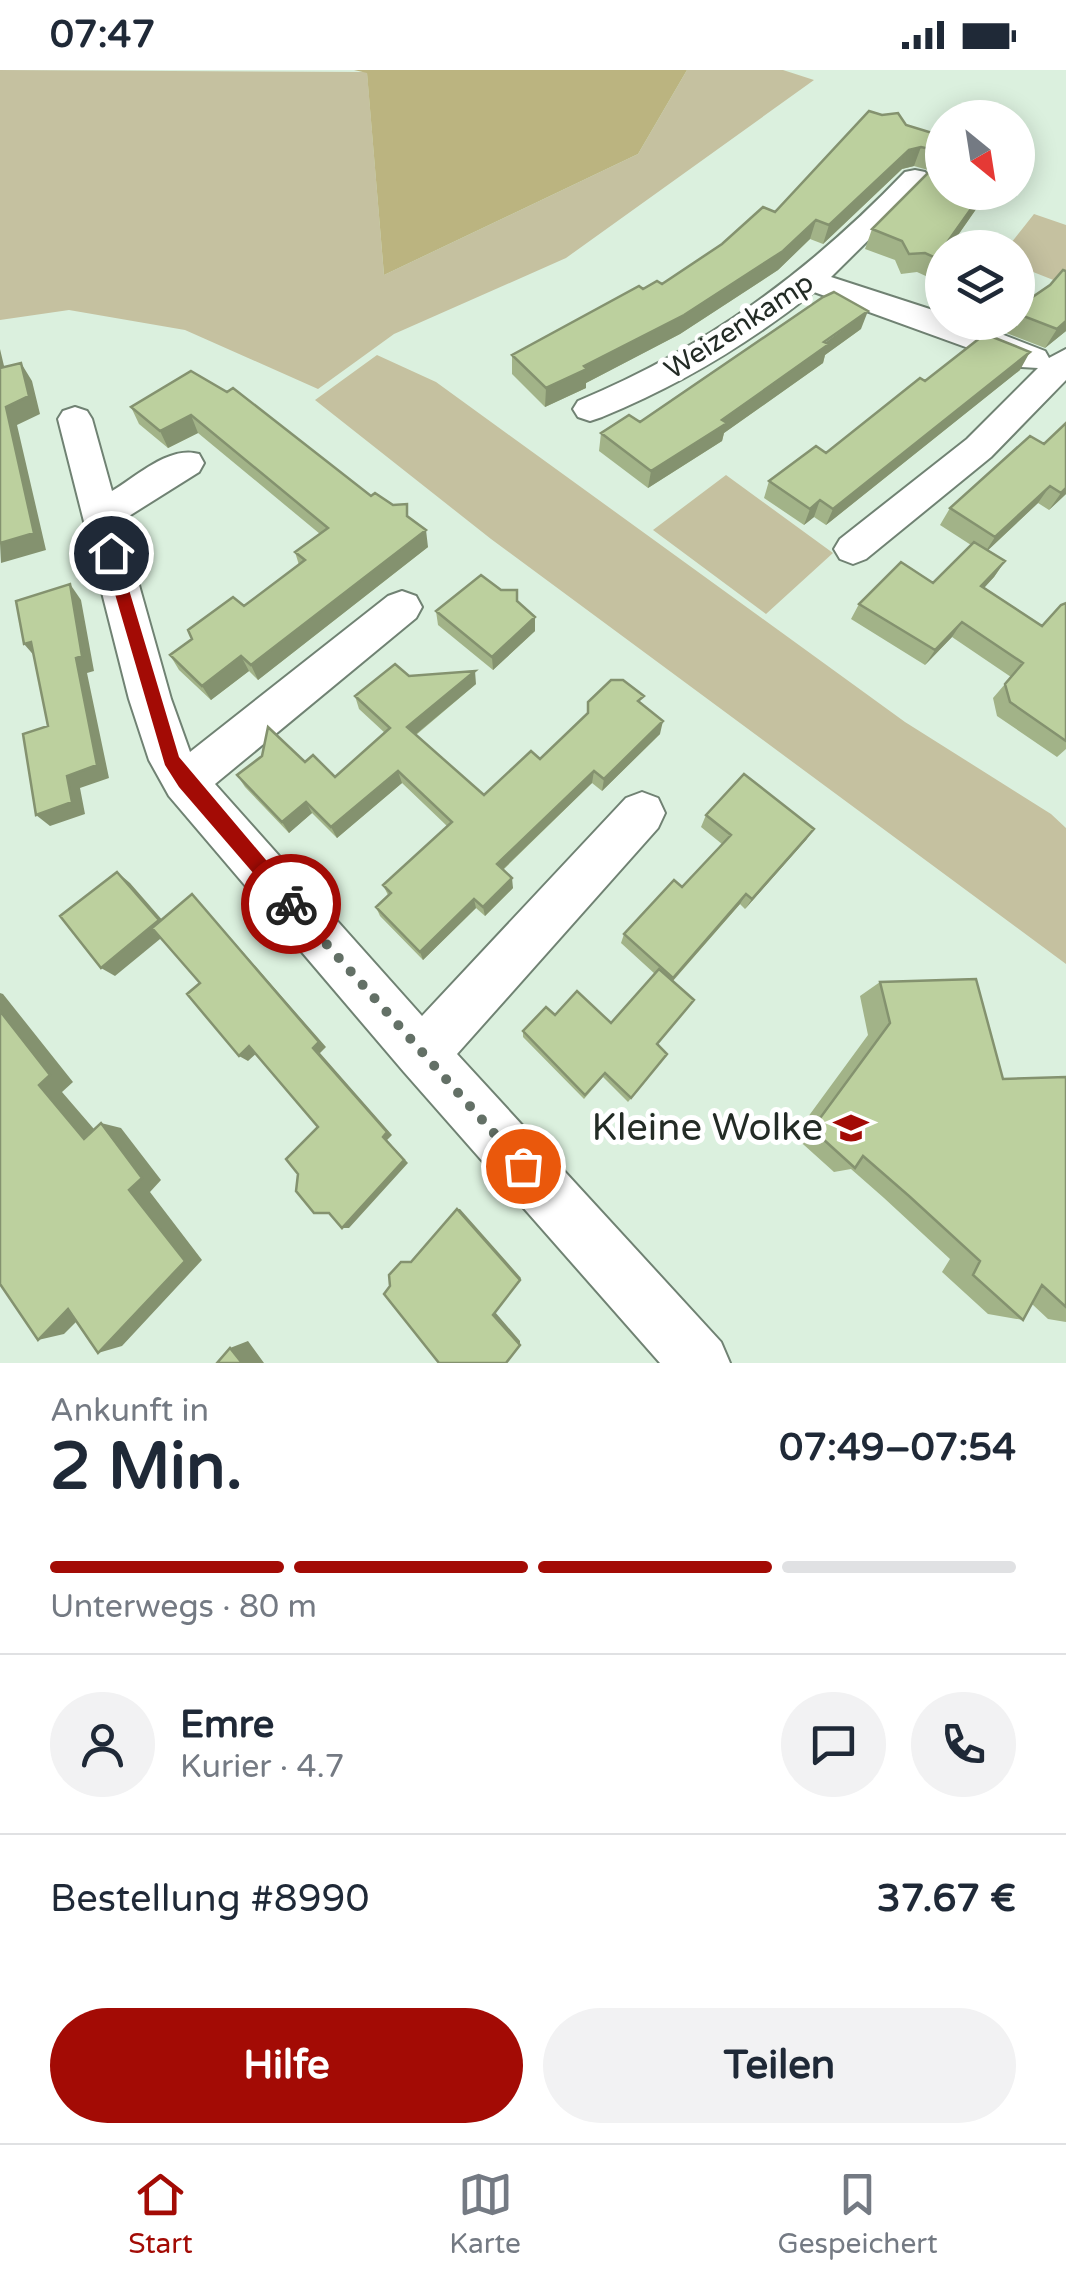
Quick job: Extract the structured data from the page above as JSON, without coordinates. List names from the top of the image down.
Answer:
{
  "streets": {
    "street": ["Weizenkamp"]
  },
  "places": {
    "school or university": ["Kleine Wolke"]
  },
  "north": "bottom right",
  "page": {
    "status": "07:47",
    "heading": ["2 Min.", "Ankunft in", "07:49–07:54"],
    "panel": [
      "Emre",
      "Kurier · 4.7",
      "Bestellung #8990",
      "37.67 €"
    ],
    "bar": "Unterwegs · 80 m",
    "buttons": ["Hilfe", "Teilen"],
    "tabs": ["Start", "Karte", "Gespeichert"]
  }
}
